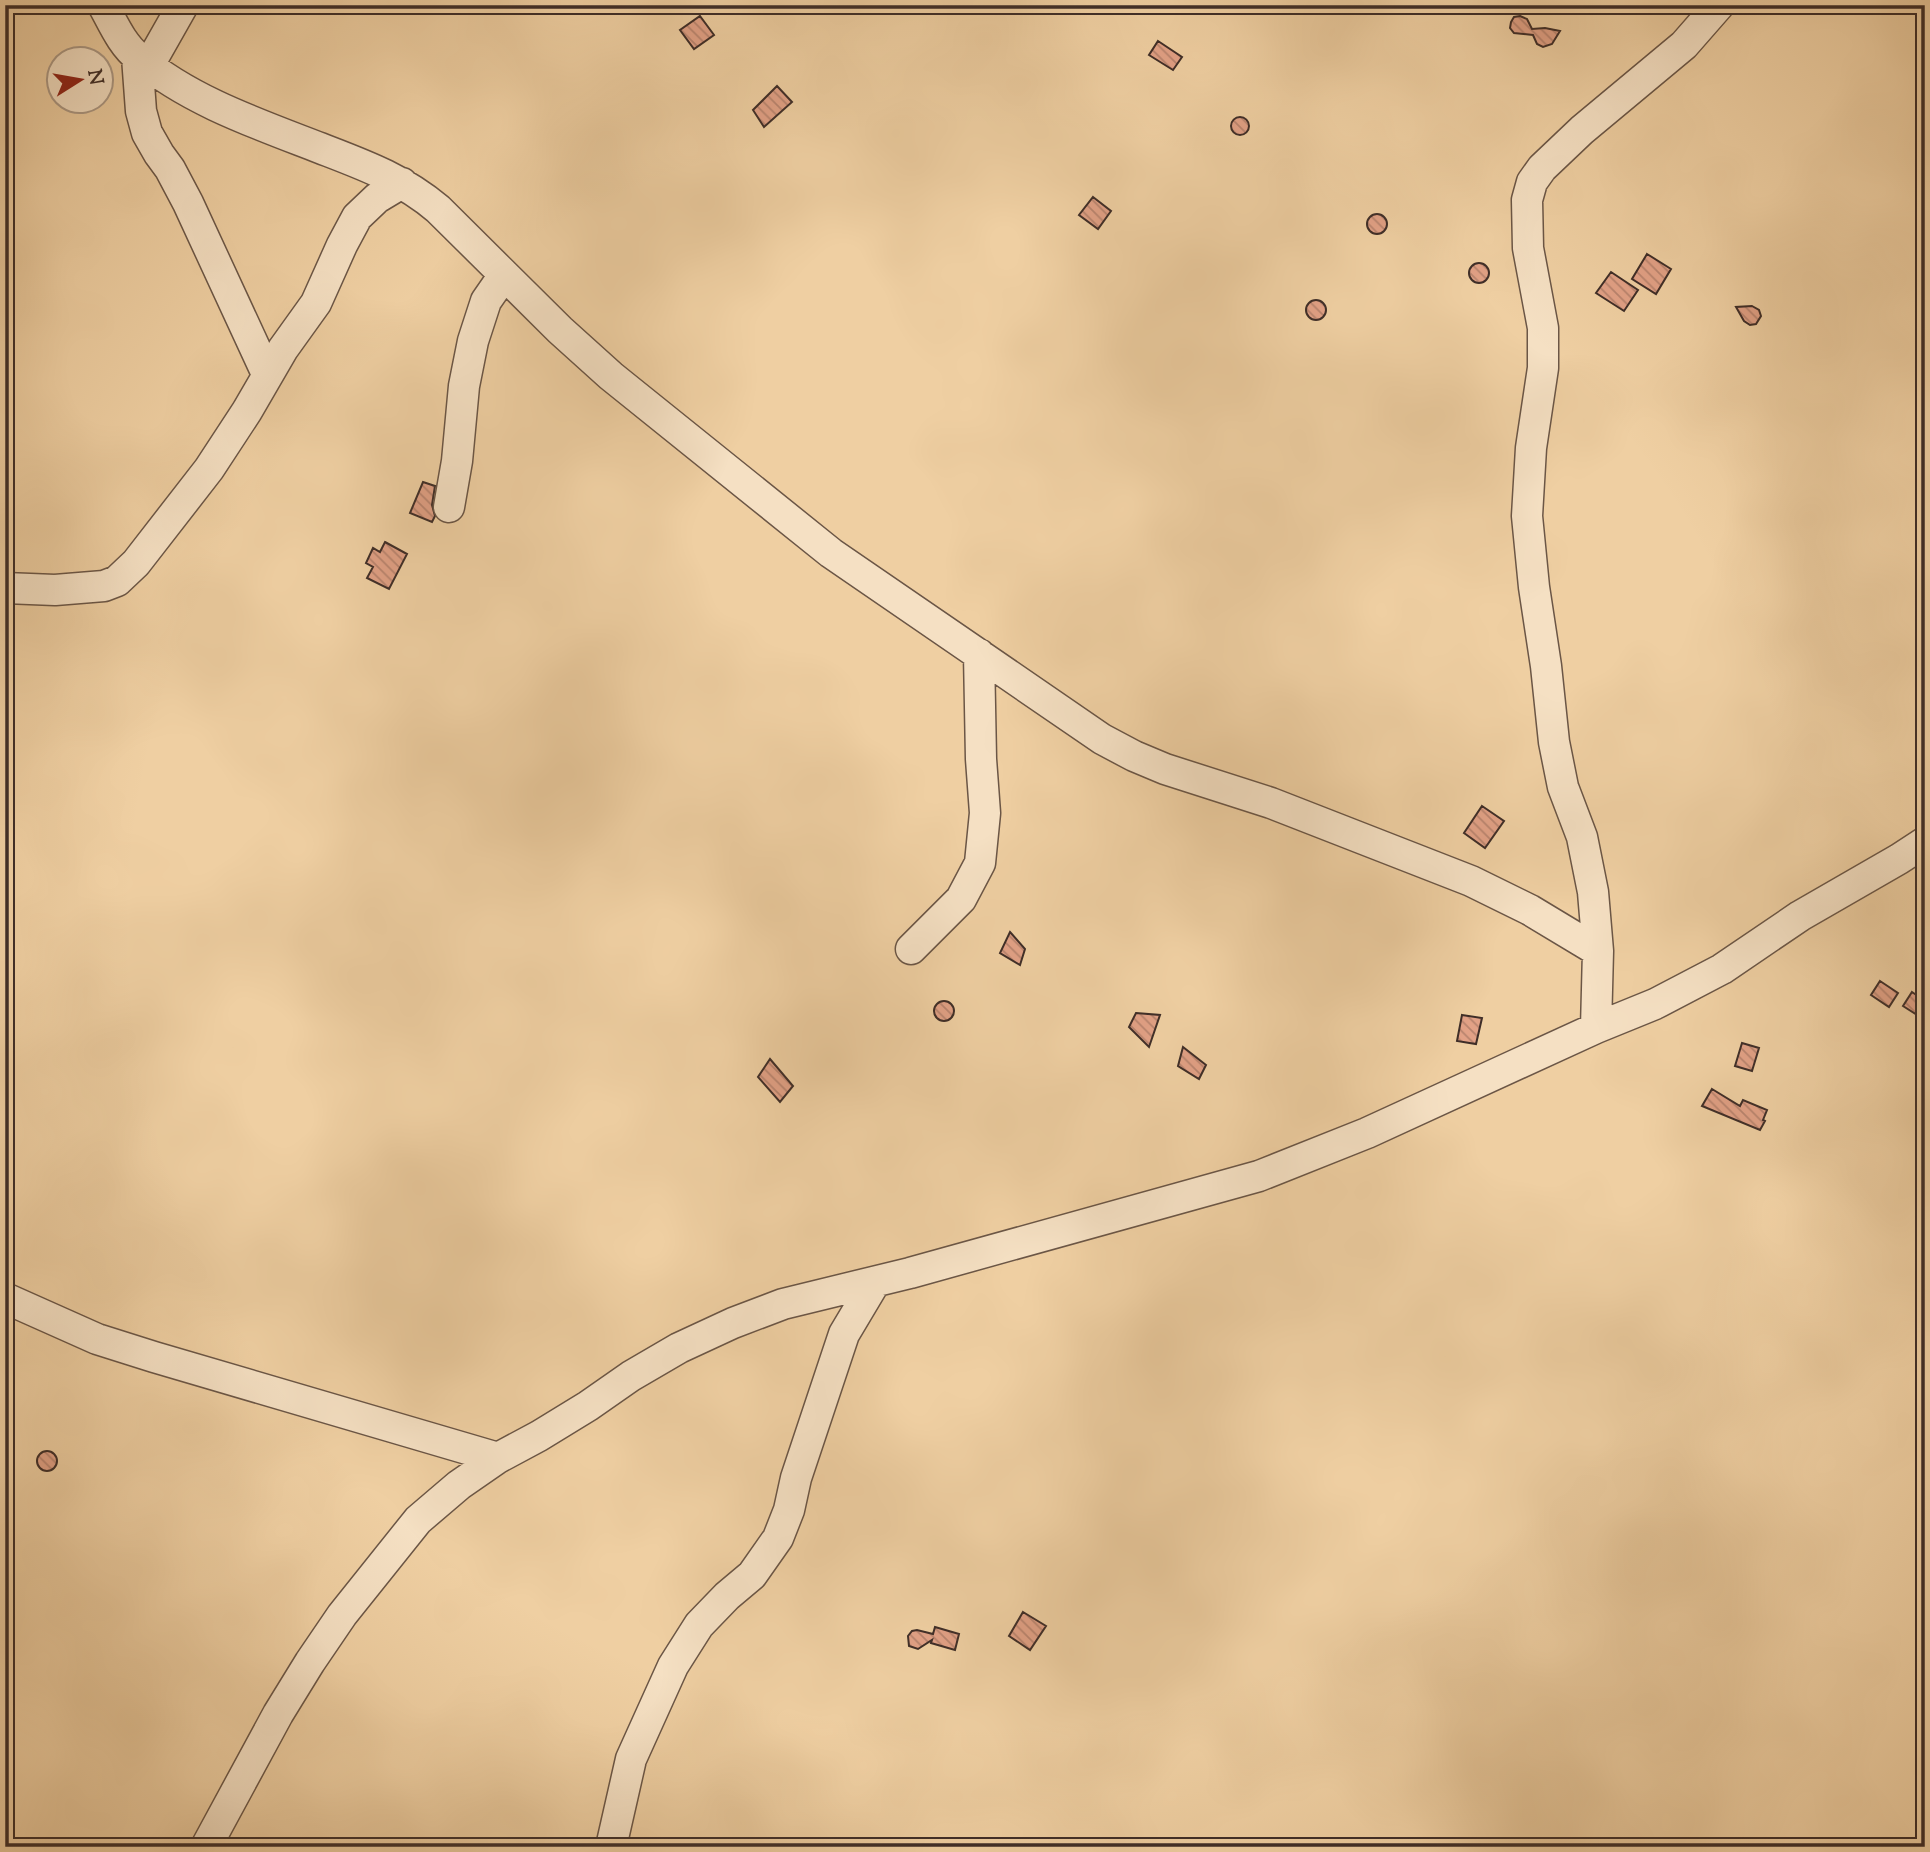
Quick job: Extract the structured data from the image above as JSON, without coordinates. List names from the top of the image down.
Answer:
{
  "north": "right"
}
